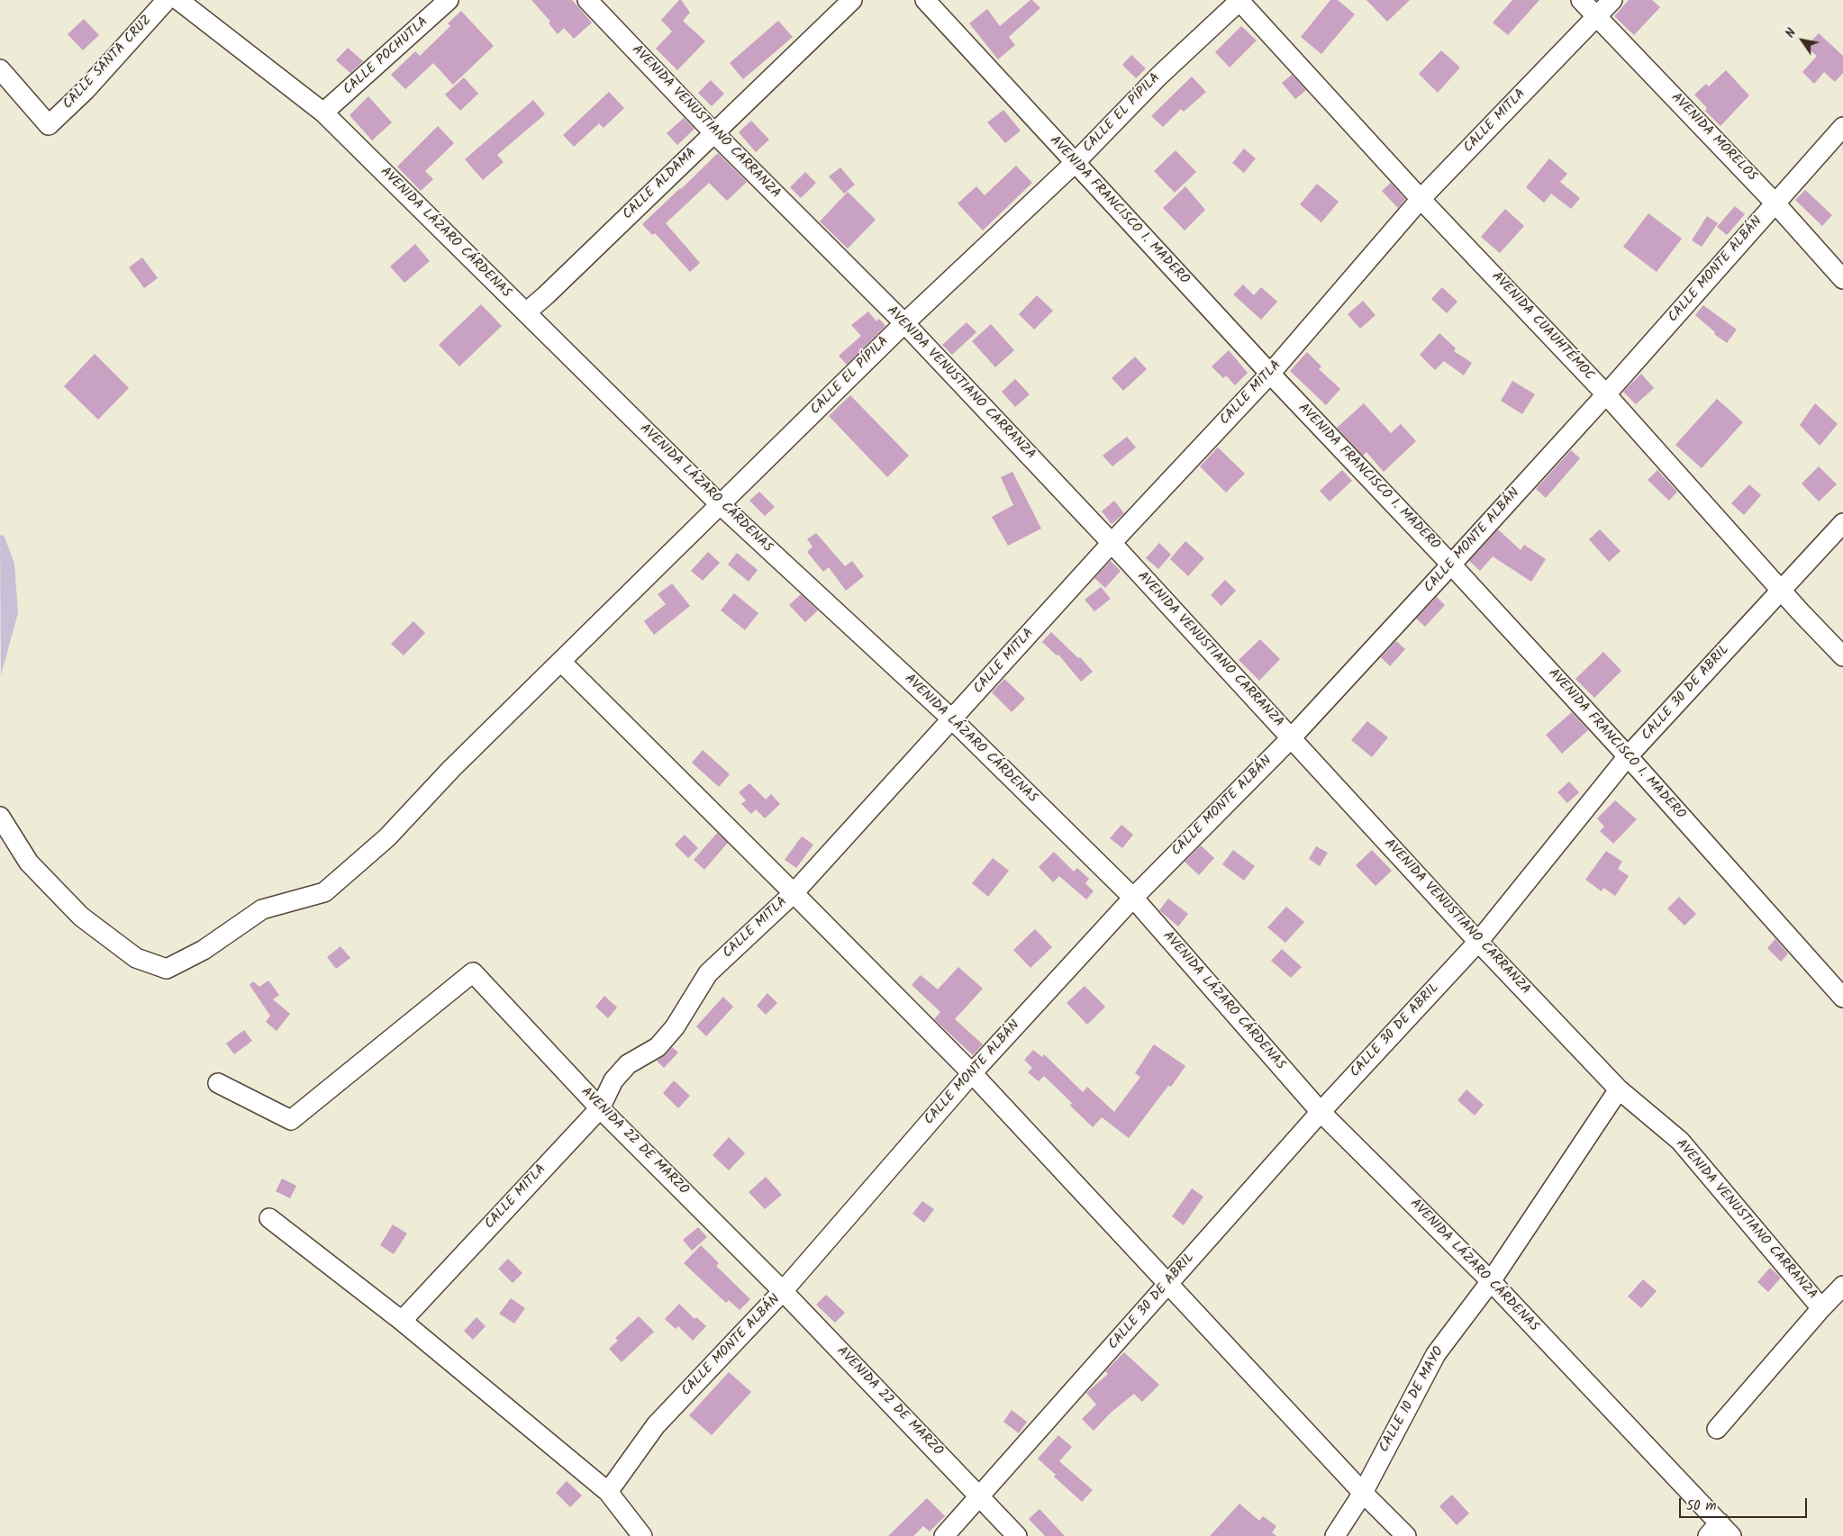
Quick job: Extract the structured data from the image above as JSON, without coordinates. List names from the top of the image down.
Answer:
{
  "streets": {
    "street": [
      "CALLE POCHUTLA",
      "CALLE SANTA CRUZ",
      "CALLE EL PÍPILA",
      "CALLE MITLA",
      "AVENIDA VENUSTIANO CARRANZA",
      "AVENIDA MORELOS",
      "CALLE ALDAMA",
      "AVENIDA FRANCISCO I. MADERO",
      "AVENIDA LÁZARO CÁRDENAS",
      "CALLE MONTE ALBÁN",
      "AVENIDA CUAUHTÉMOC",
      "CALLE 30 DE ABRIL",
      "AVENIDA 22 DE MARZO",
      "CALLE 10 DE MAYO"
    ]
  },
  "crossings": [
    ["CALLE POCHUTLA", "AVENIDA LÁZARO CÁRDENAS"],
    ["CALLE EL PÍPILA", "AVENIDA VENUSTIANO CARRANZA"],
    ["CALLE EL PÍPILA", "AVENIDA FRANCISCO I. MADERO"],
    ["CALLE EL PÍPILA", "AVENIDA LÁZARO CÁRDENAS"],
    ["CALLE EL PÍPILA", "AVENIDA CUAUHTÉMOC"],
    ["CALLE MITLA", "AVENIDA VENUSTIANO CARRANZA"],
    ["CALLE MITLA", "AVENIDA MORELOS"],
    ["CALLE MITLA", "AVENIDA FRANCISCO I. MADERO"],
    ["CALLE MITLA", "AVENIDA LÁZARO CÁRDENAS"],
    ["CALLE MITLA", "AVENIDA CUAUHTÉMOC"],
    ["CALLE MITLA", "AVENIDA 22 DE MARZO"],
    ["AVENIDA VENUSTIANO CARRANZA", "CALLE ALDAMA"],
    ["AVENIDA VENUSTIANO CARRANZA", "CALLE MONTE ALBÁN"],
    ["AVENIDA VENUSTIANO CARRANZA", "CALLE 30 DE ABRIL"],
    ["AVENIDA VENUSTIANO CARRANZA", "CALLE 10 DE MAYO"],
    ["AVENIDA MORELOS", "CALLE MONTE ALBÁN"],
    ["CALLE ALDAMA", "AVENIDA LÁZARO CÁRDENAS"],
    ["AVENIDA FRANCISCO I. MADERO", "CALLE MONTE ALBÁN"],
    ["AVENIDA FRANCISCO I. MADERO", "CALLE 30 DE ABRIL"],
    ["AVENIDA LÁZARO CÁRDENAS", "CALLE MONTE ALBÁN"],
    ["AVENIDA LÁZARO CÁRDENAS", "CALLE 30 DE ABRIL"],
    ["AVENIDA LÁZARO CÁRDENAS", "CALLE 10 DE MAYO"],
    ["CALLE MONTE ALBÁN", "AVENIDA CUAUHTÉMOC"],
    ["CALLE MONTE ALBÁN", "AVENIDA 22 DE MARZO"],
    ["AVENIDA CUAUHTÉMOC", "CALLE 30 DE ABRIL"],
    ["CALLE 30 DE ABRIL", "AVENIDA 22 DE MARZO"]
  ],
  "scale_bar": "50 m",
  "north": "top left"
}
